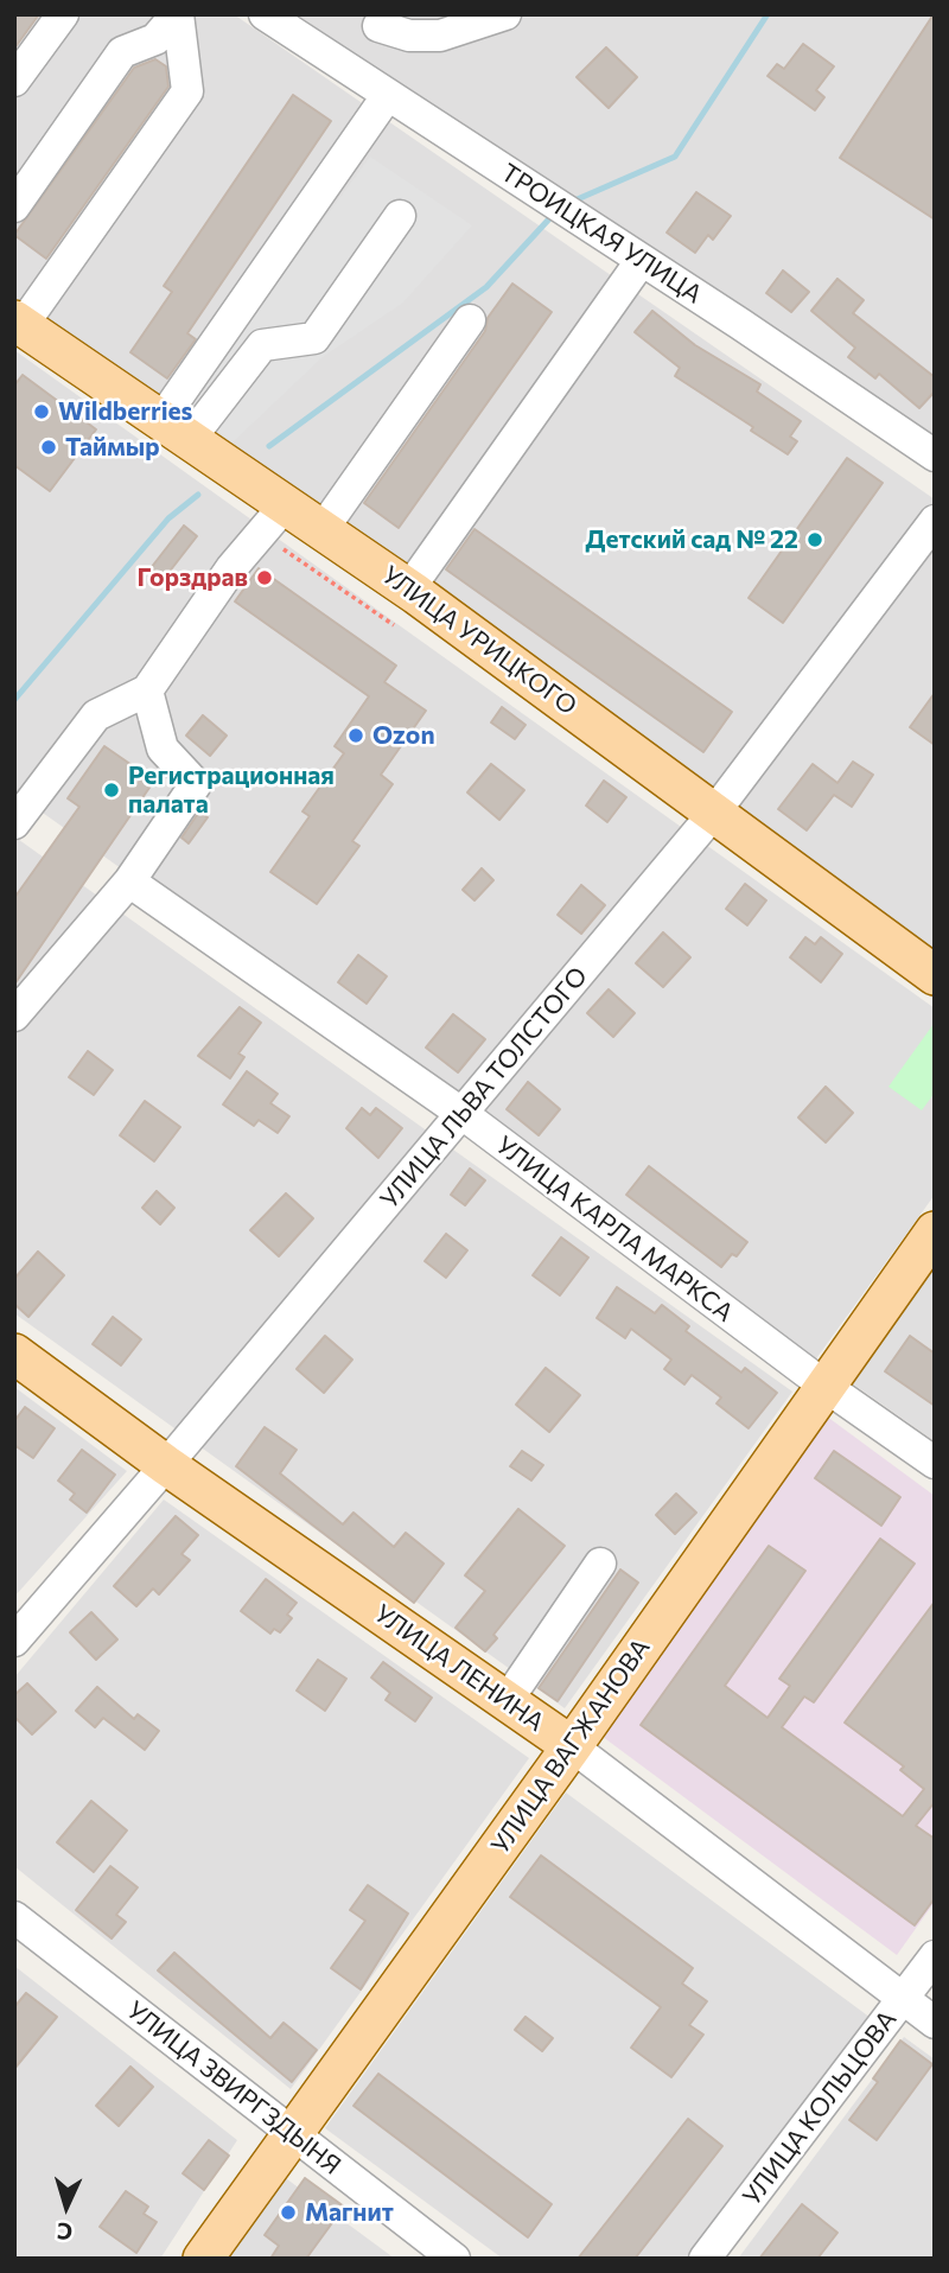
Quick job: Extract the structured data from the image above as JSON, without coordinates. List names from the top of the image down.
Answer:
{
  "streets": {
    "main road": ["УЛИЦА УРИЦКОГО", "УЛИЦА ЛЕНИНА", "УЛИЦА ВАГЖАНОВА"],
    "street": [
      "ТРОИЦКАЯ УЛИЦА",
      "УЛИЦА ЛЬВА ТОЛСТОГО",
      "УЛИЦА КАРЛА МАРКСА",
      "УЛИЦА ЗВИРГЗДЫНЯ",
      "УЛИЦА КОЛЬЦОВА"
    ]
  },
  "crossings": [
    ["УЛИЦА УРИЦКОГО", "УЛИЦА ЛЬВА ТОЛСТОГО"],
    ["УЛИЦА ЛЬВА ТОЛСТОГО", "УЛИЦА КАРЛА МАРКСА"],
    ["УЛИЦА ЛЬВА ТОЛСТОГО", "УЛИЦА ЛЕНИНА"],
    ["УЛИЦА КАРЛА МАРКСА", "УЛИЦА ВАГЖАНОВА"],
    ["УЛИЦА ЛЕНИНА", "УЛИЦА ВАГЖАНОВА"],
    ["УЛИЦА ЛЕНИНА", "УЛИЦА КОЛЬЦОВА"],
    ["УЛИЦА ВАГЖАНОВА", "УЛИЦА ЗВИРГЗДЫНЯ"]
  ],
  "places": [
    "Wildberries",
    "Таймыр",
    "Детский сад № 22",
    "Горздрав",
    "Ozon",
    "Регистрационная палата",
    "Магнит"
  ],
  "north": "bottom"
}
